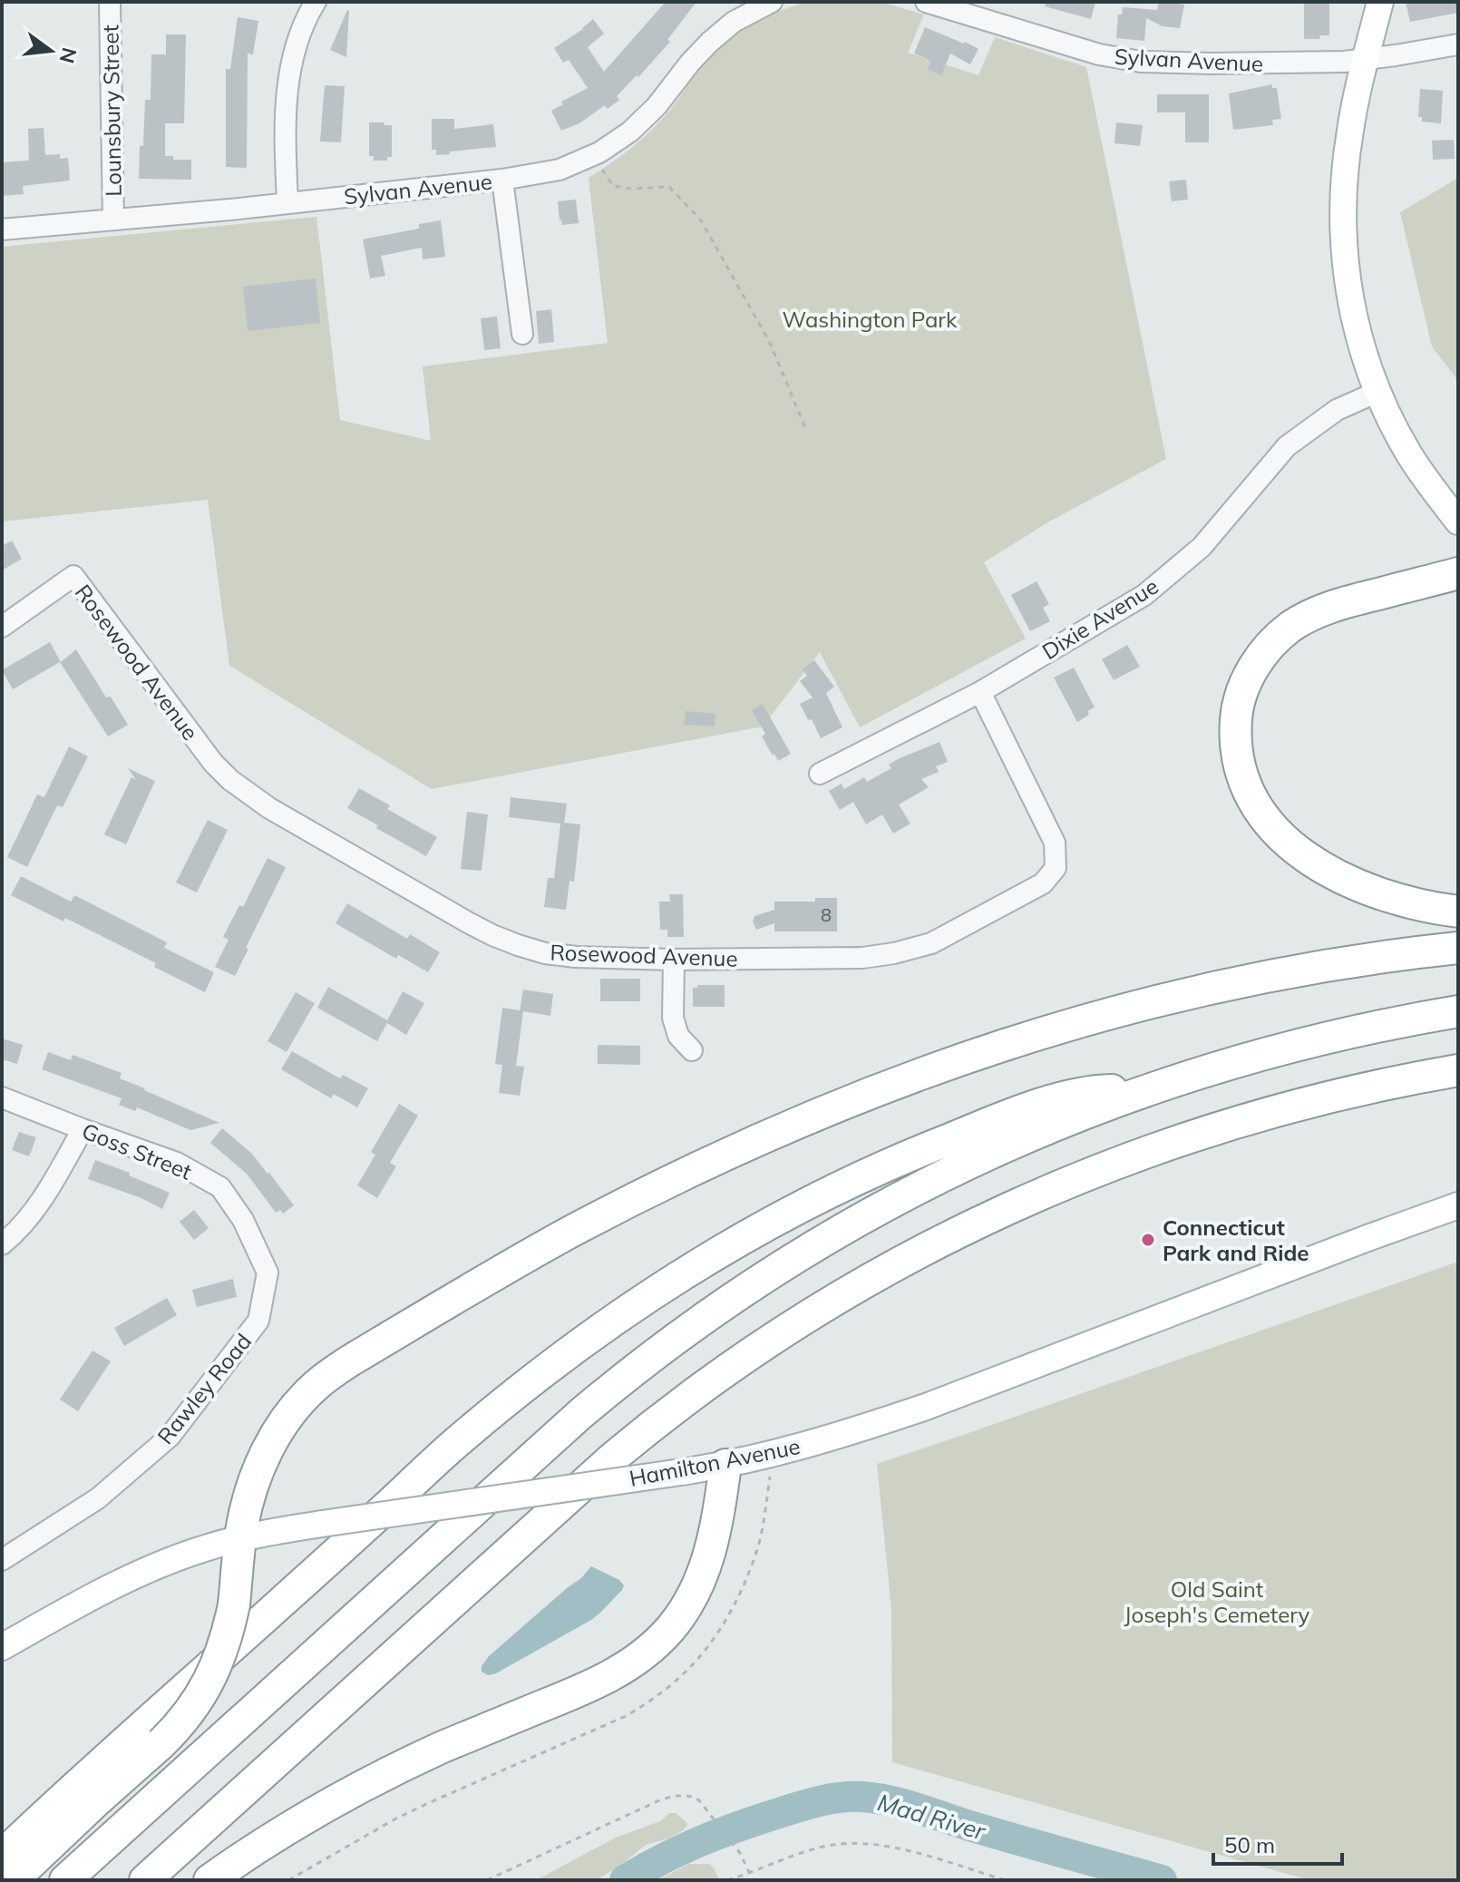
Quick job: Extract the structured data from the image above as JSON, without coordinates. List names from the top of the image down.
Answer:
{
  "streets": {
    "main road": ["Hamilton Avenue"],
    "street": [
      "Sylvan Avenue",
      "Lounsbury Street",
      "Dixie Avenue",
      "Rosewood Avenue",
      "Goss Street",
      "Rawley Road"
    ]
  },
  "crossings": [
    ["Sylvan Avenue", "Lounsbury Street"],
    ["Dixie Avenue", "Rosewood Avenue"],
    ["Goss Street", "Rawley Road"]
  ],
  "water": ["Mad River"],
  "parks": ["Washington Park", "Old Saint Joseph's Cemetery"],
  "places": ["Connecticut Park and Ride"],
  "house_numbers": ["8"],
  "scale_bar": "50 m",
  "north": "right"
}
